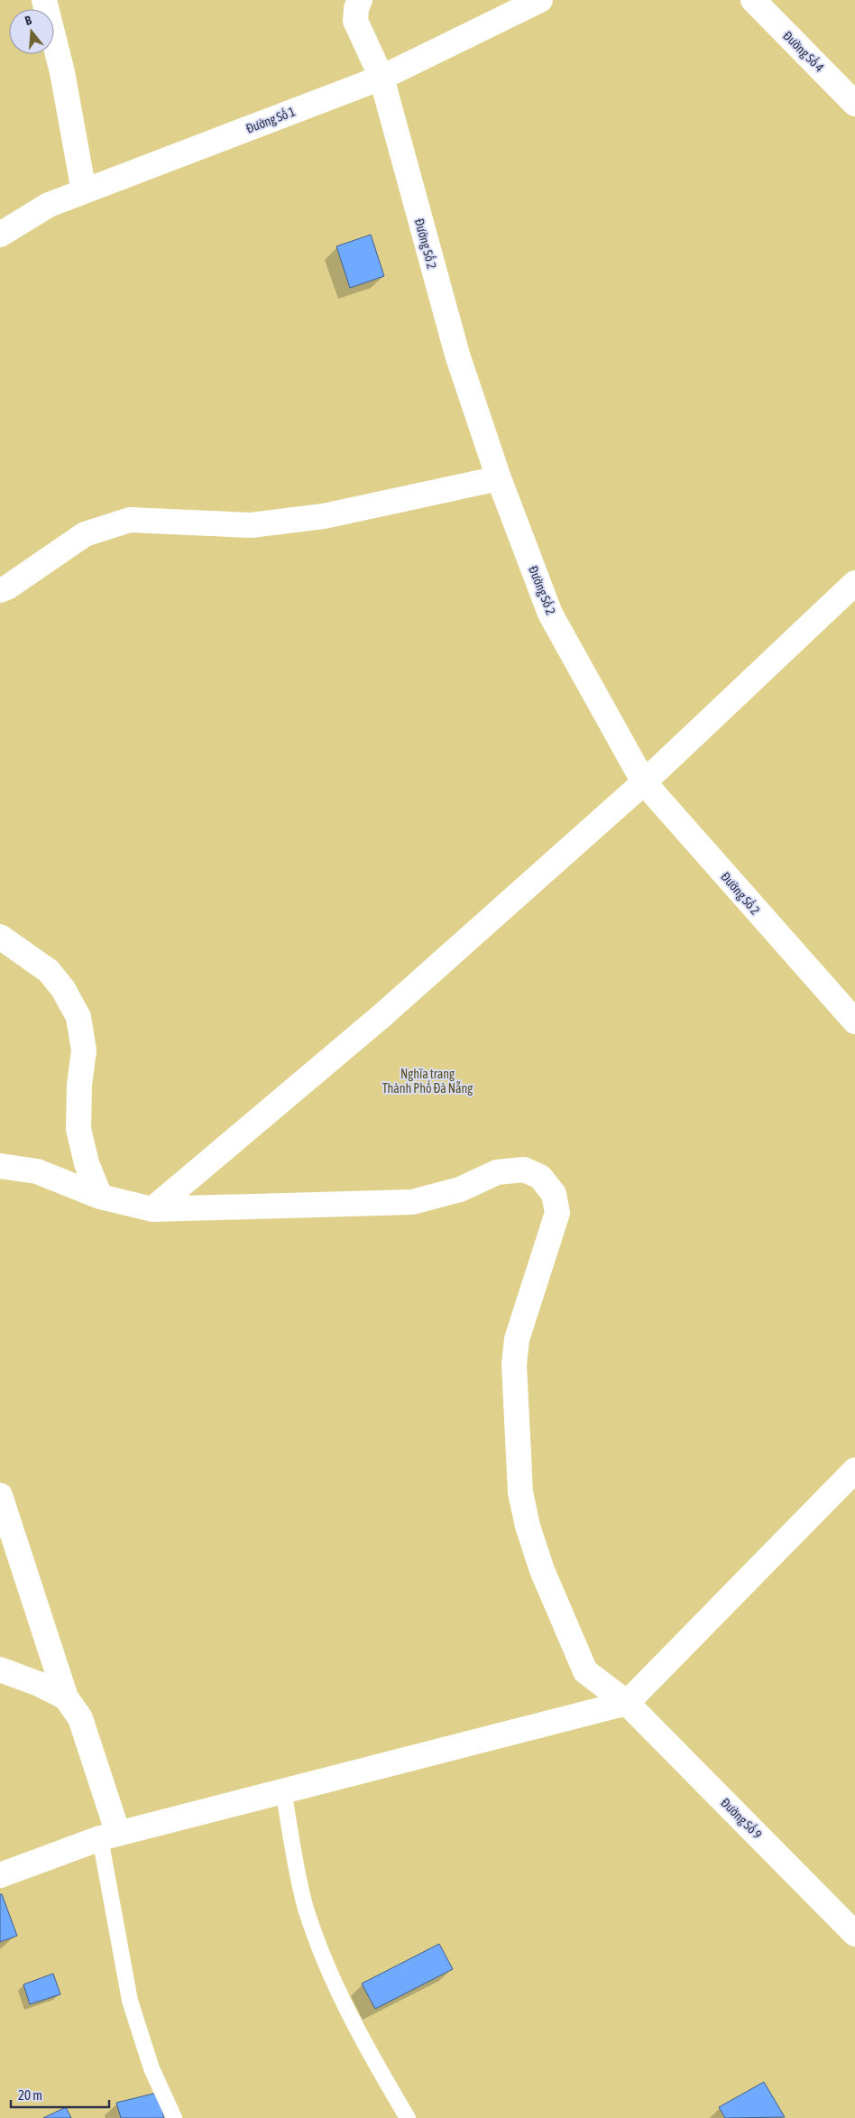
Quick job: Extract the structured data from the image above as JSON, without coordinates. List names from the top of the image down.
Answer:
{
  "streets": {
    "street": [
      "Đường Số 4",
      "Đường Số 1",
      "Đường Số 2",
      "Đường Số 9"
    ]
  },
  "crossings": [
    ["Đường Số 1", "Đường Số 2"]
  ],
  "parks": ["Nghĩa trang Thành Phố Đà Nẵng"],
  "scale_bar": "20 m",
  "north": "top"
}
